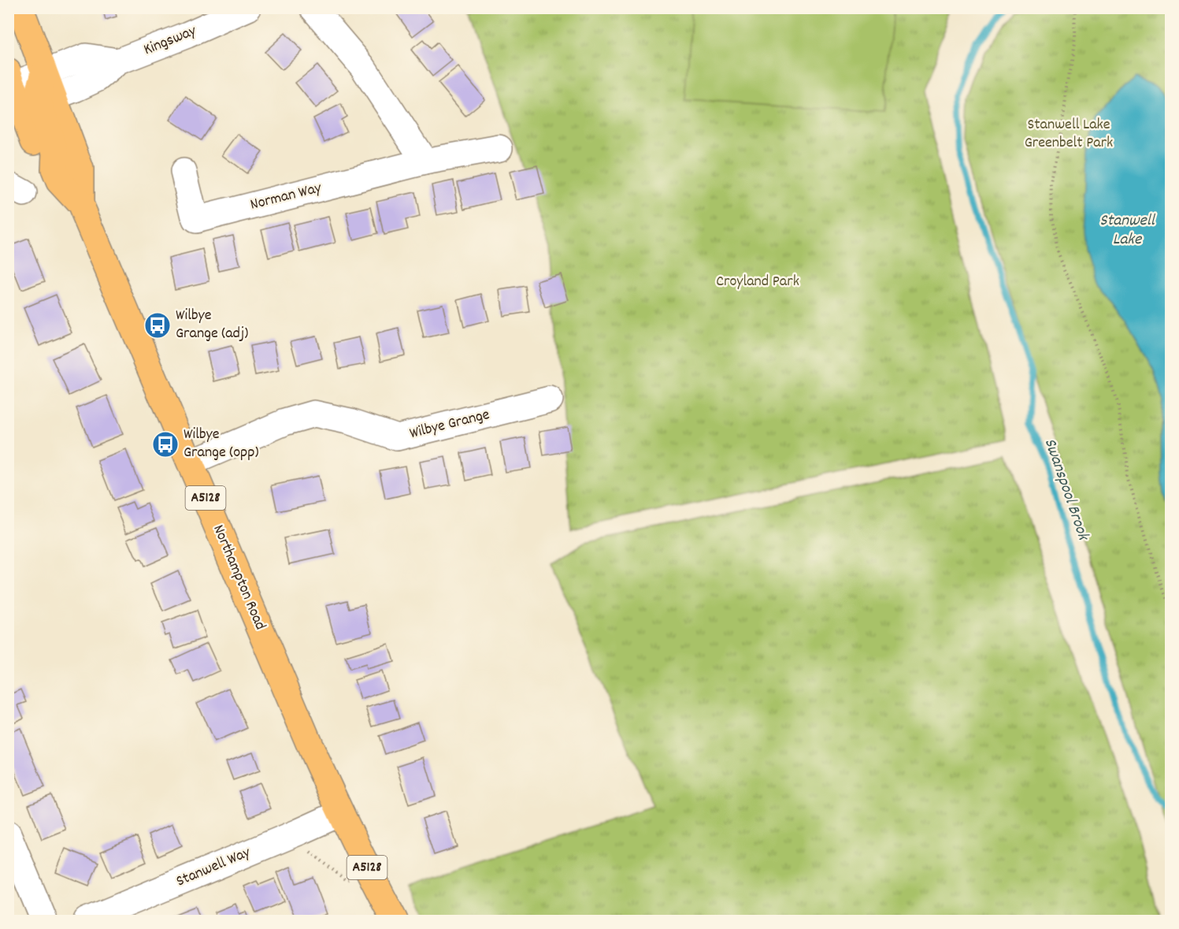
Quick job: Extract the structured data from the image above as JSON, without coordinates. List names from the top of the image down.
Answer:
{
  "streets": {
    "main road": ["A5128", "Northampton Road"],
    "street": [
      "Kingsway",
      "Norman Way",
      "Wilbye Grange",
      "Stanwell Way"
    ]
  },
  "crossings": [
    ["Kingsway", "Northampton Road"],
    ["Wilbye Grange", "Northampton Road"],
    ["Northampton Road", "Stanwell Way"]
  ],
  "water": ["Stanwell Lake", "Swanspool Brook"],
  "parks": ["Stanwell Lake Greenbelt Park", "Croyland Park"],
  "places": {
    "bus stop": ["Wilbye Grange (adj)", "Wilbye Grange (opp)"]
  }
}
